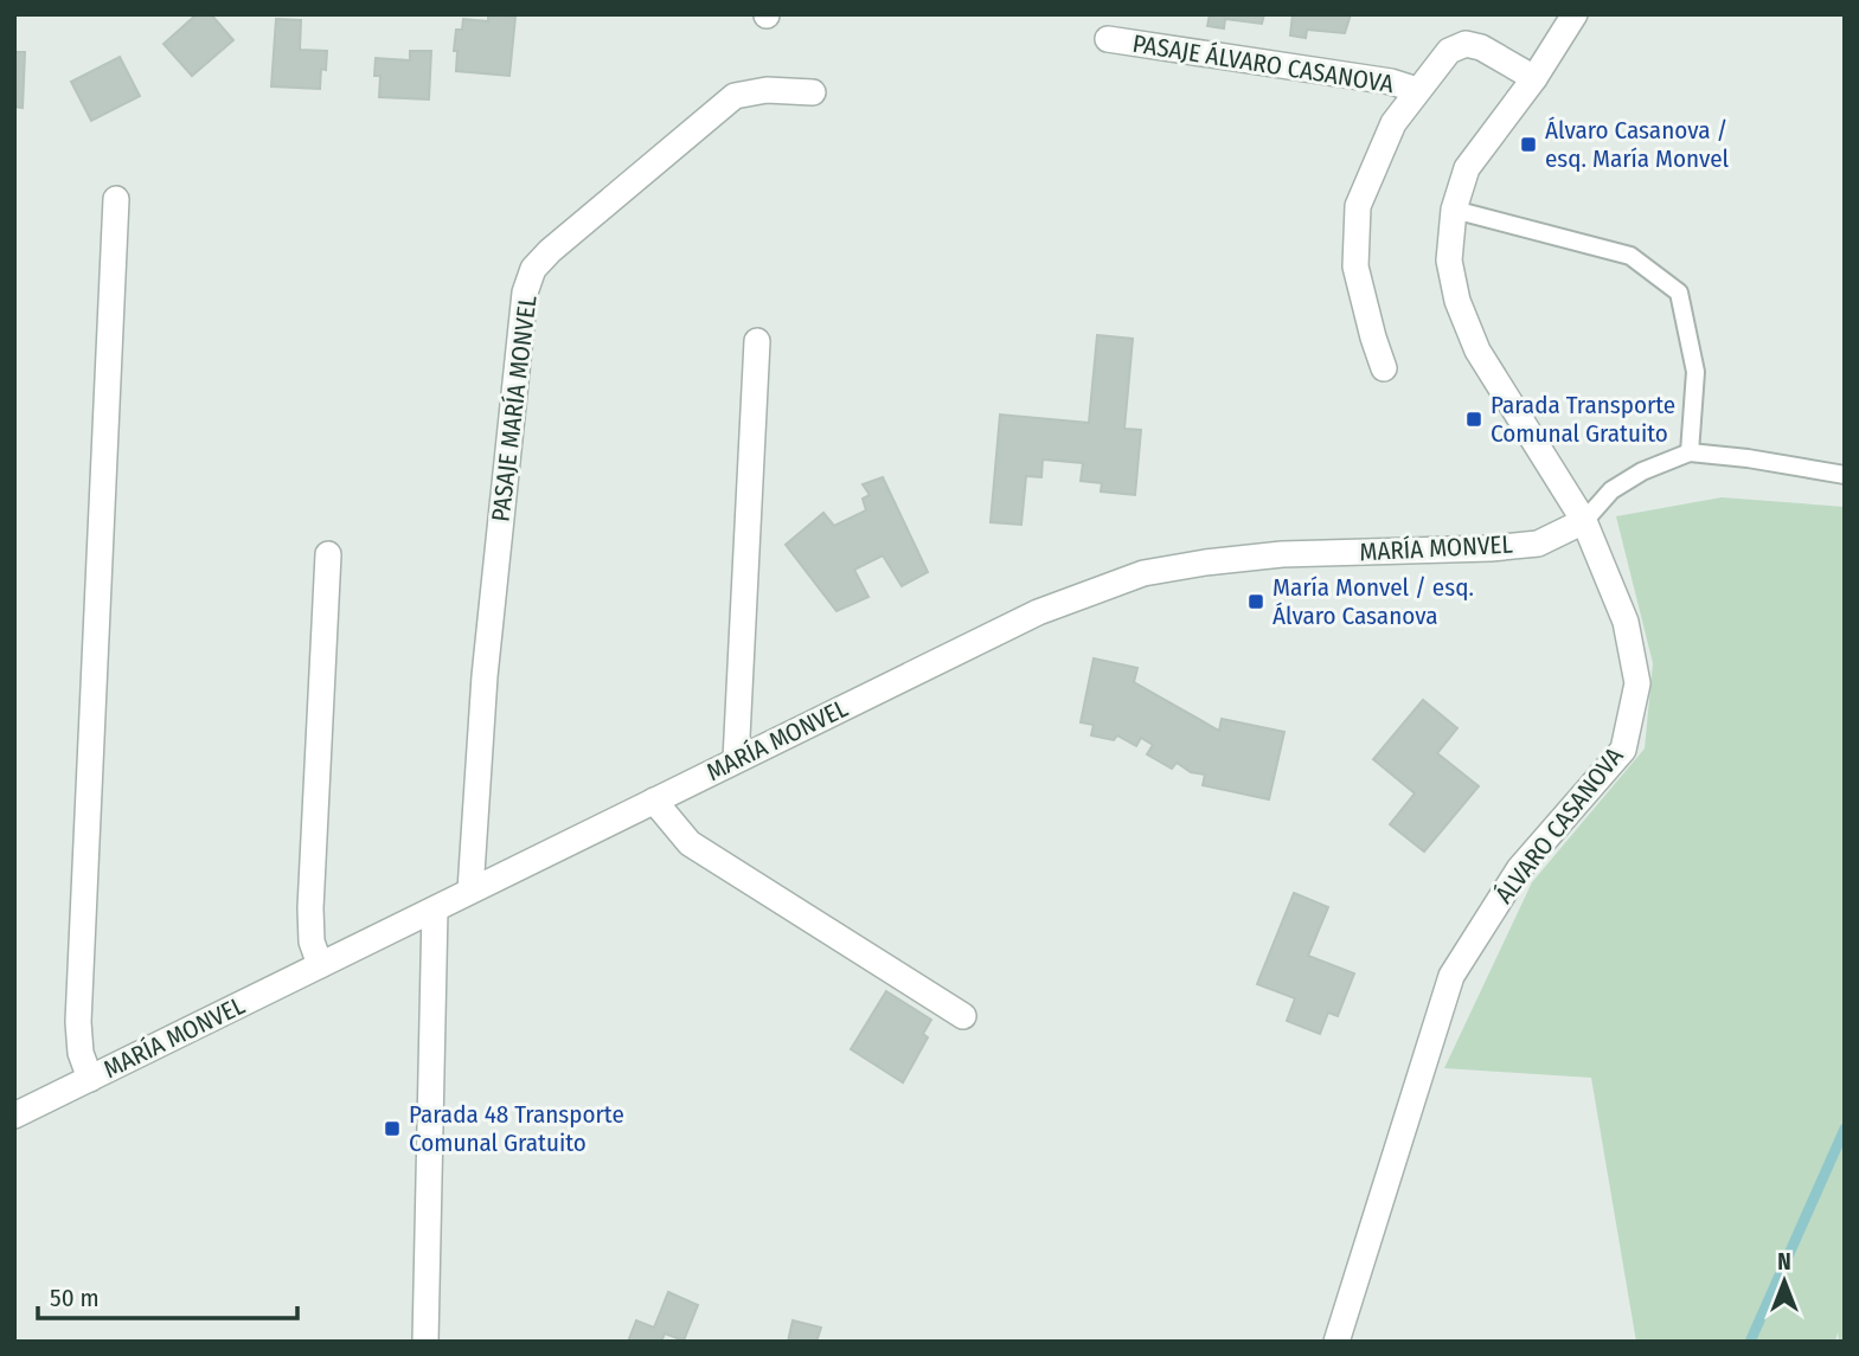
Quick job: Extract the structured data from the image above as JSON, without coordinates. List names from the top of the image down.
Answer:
{
  "streets": {
    "street": [
      "PASAJE ÁLVARO CASANOVA",
      "PASAJE MARÍA MONVEL",
      "MARÍA MONVEL",
      "ÁLVARO CASANOVA"
    ]
  },
  "crossings": [
    ["PASAJE ÁLVARO CASANOVA", "ÁLVARO CASANOVA"],
    ["PASAJE MARÍA MONVEL", "MARÍA MONVEL"],
    ["MARÍA MONVEL", "ÁLVARO CASANOVA"]
  ],
  "places": {
    "transit": [
      "Álvaro Casanova / esq. María Monvel",
      "Parada Transporte Comunal Gratuito",
      "María Monvel / esq. Álvaro Casanova",
      "Parada 48 Transporte Comunal Gratuito"
    ]
  },
  "scale_bar": "50 m",
  "north": "top"
}
